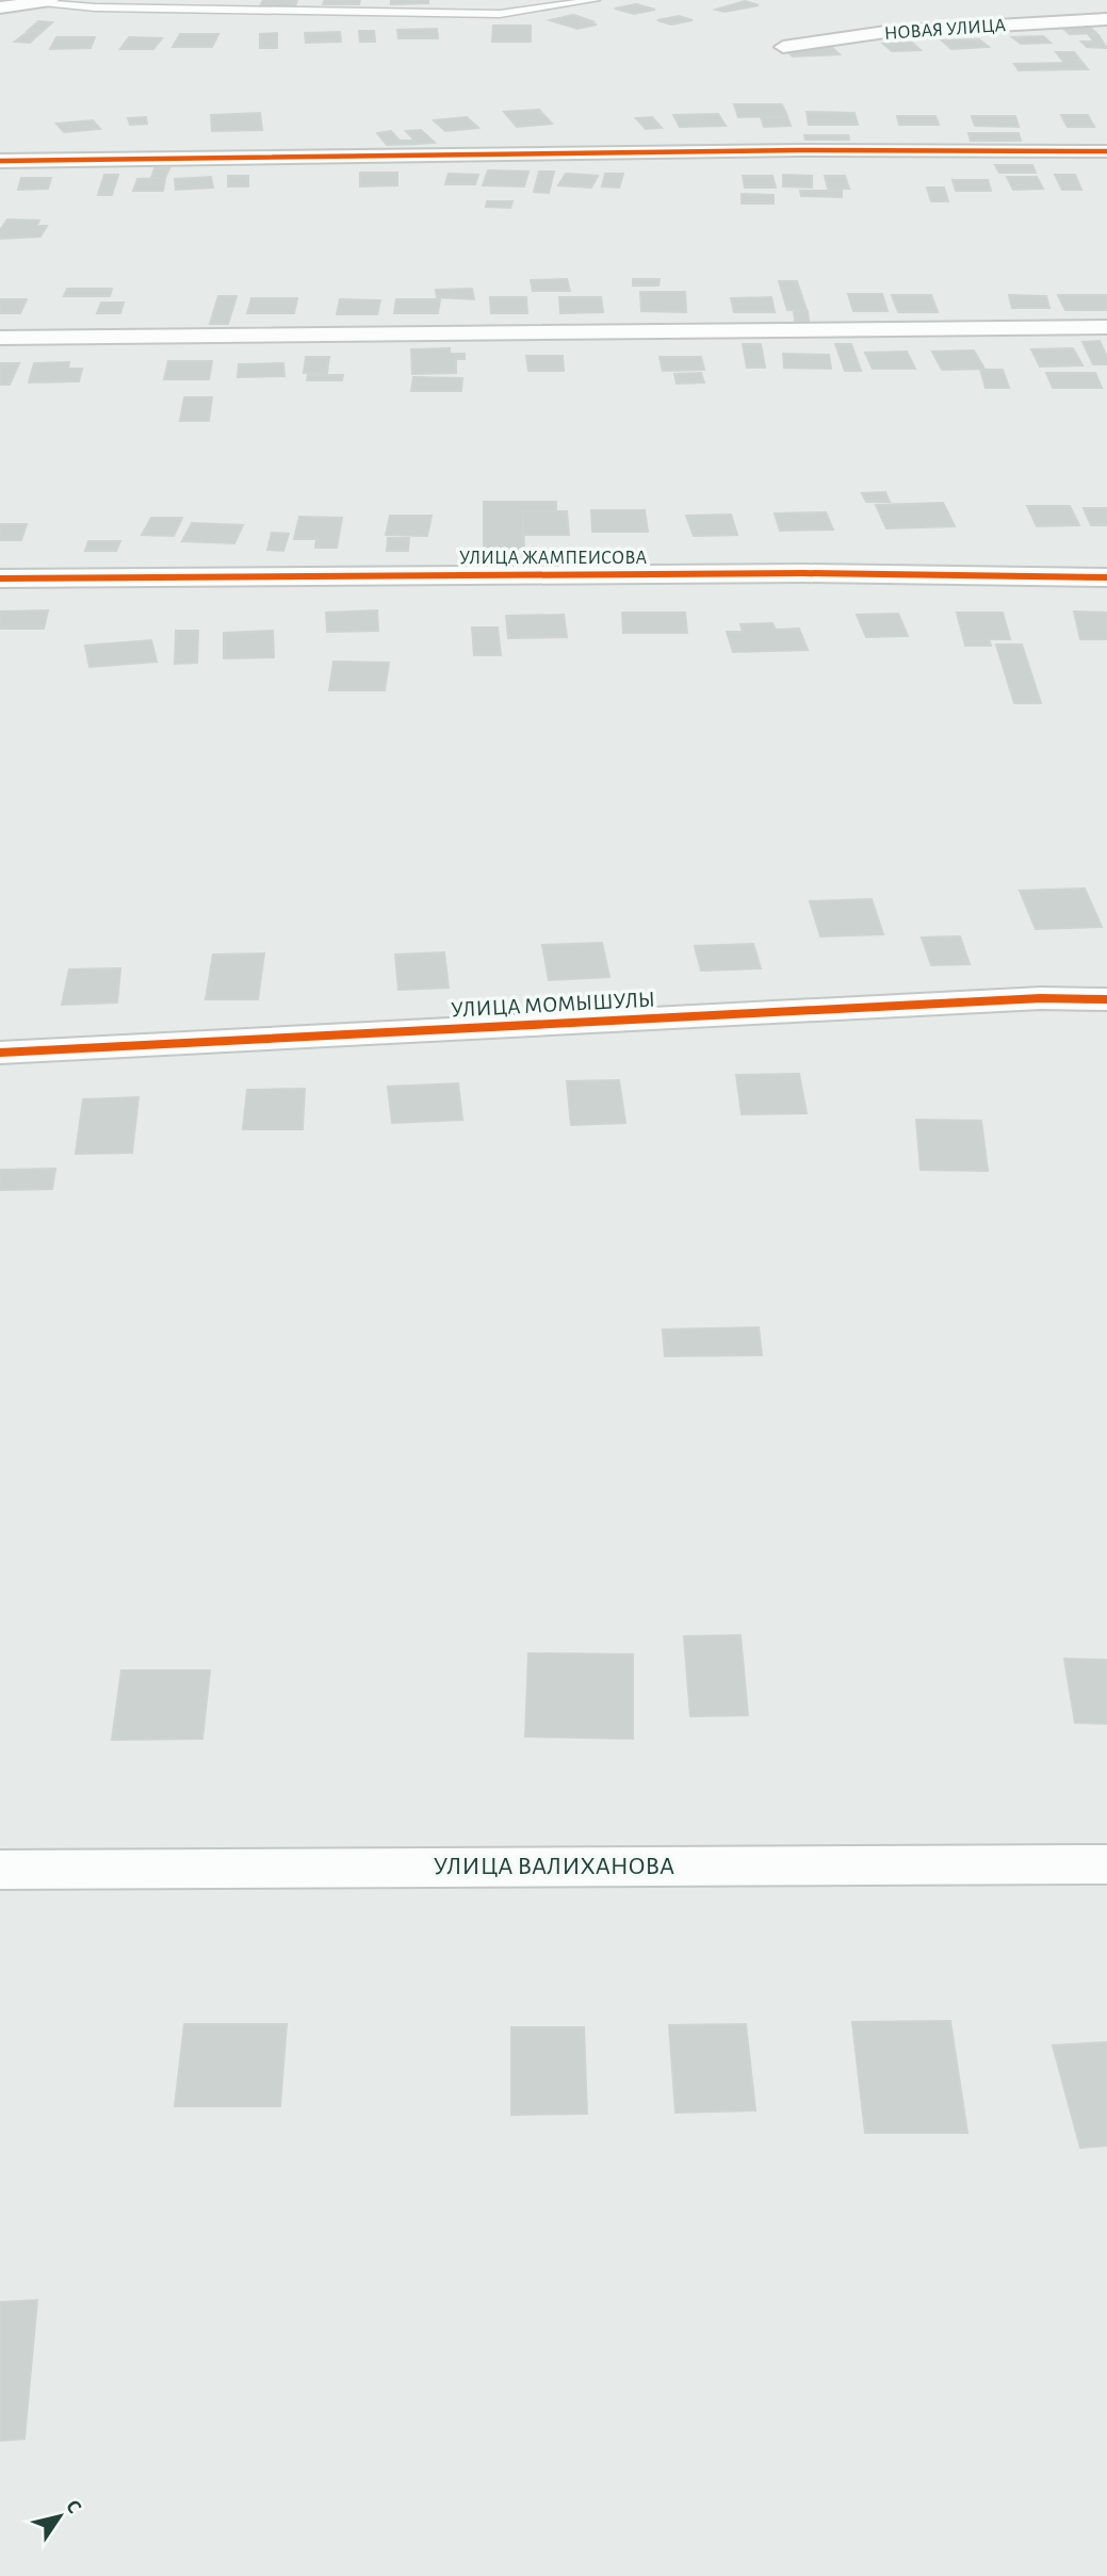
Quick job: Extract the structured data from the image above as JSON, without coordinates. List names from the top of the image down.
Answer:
{
  "streets": {
    "street": [
      "НОВАЯ УЛИЦА",
      "УЛИЦА ЖАМПЕИСОВА",
      "УЛИЦА МОМЫШУЛЫ",
      "УЛИЦА ВАЛИХАНОВА"
    ]
  },
  "north": "top right"
}
